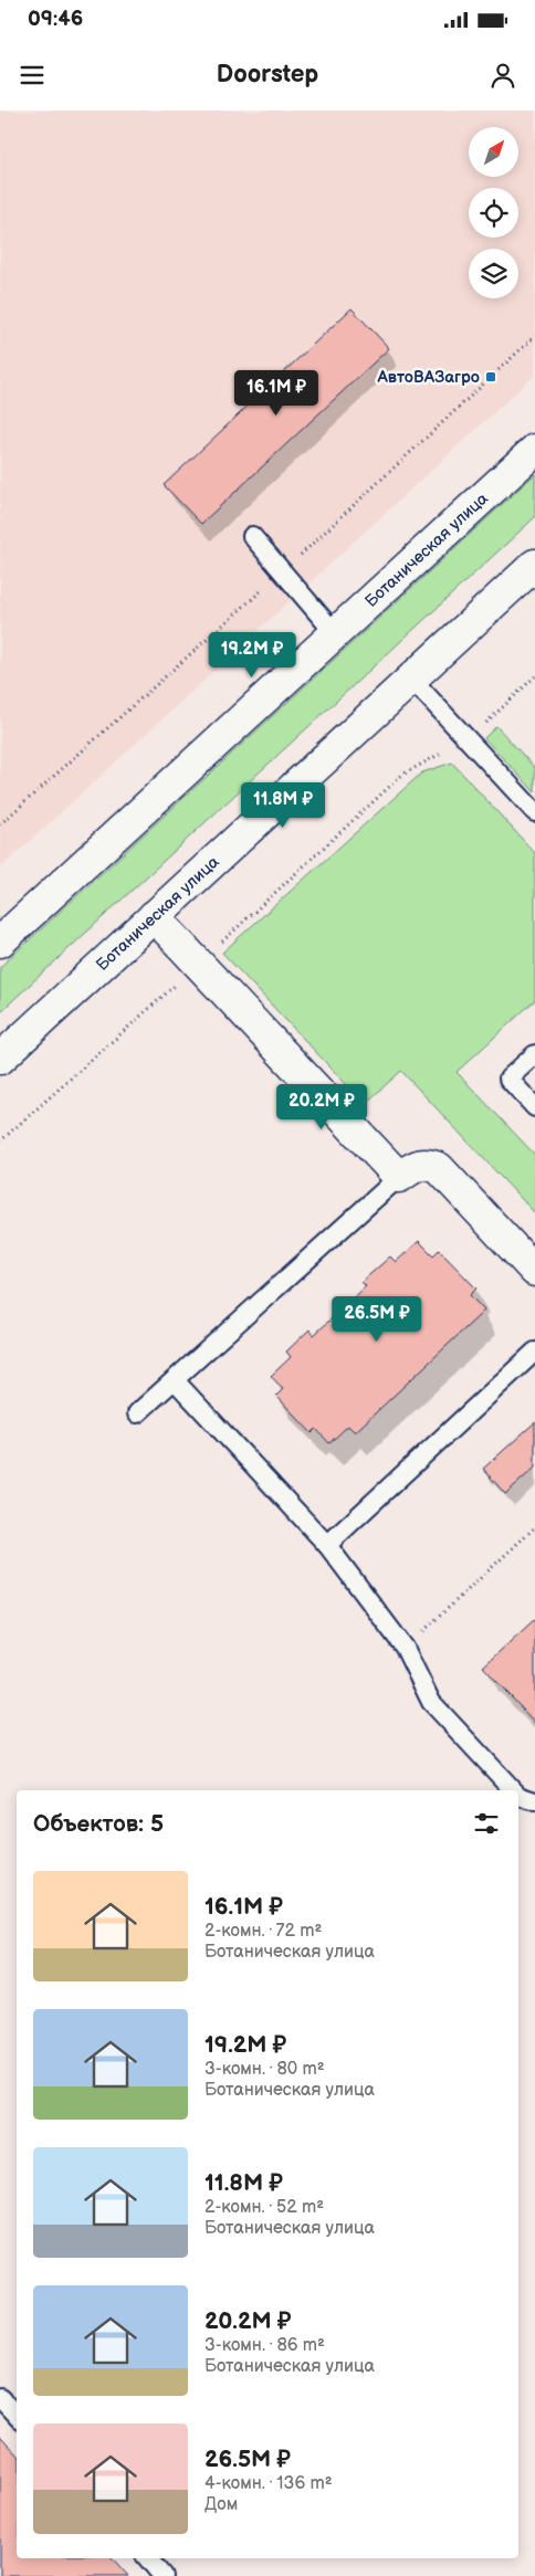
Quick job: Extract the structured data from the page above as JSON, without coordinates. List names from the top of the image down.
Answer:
{
  "streets": {
    "main road": ["Ботаническая улица"]
  },
  "places": {
    "transit": ["АвтоВАЗагро"]
  },
  "north": "top right",
  "page": {
    "status": "09:46",
    "header": "Doorstep",
    "price": [
      "16.1M ₽",
      "19.2M ₽",
      "11.8M ₽",
      "20.2M ₽",
      "26.5M ₽"
    ],
    "heading": "Объектов: 5",
    "list": [
      {
        "name": "16.1M ₽",
        "note": "2-комн. · 72 m² · Ботаническая улица"
      },
      {
        "name": "19.2M ₽",
        "note": "3-комн. · 80 m² · Ботаническая улица"
      },
      {
        "name": "11.8M ₽",
        "note": "2-комн. · 52 m² · Ботаническая улица"
      },
      {
        "name": "20.2M ₽",
        "note": "3-комн. · 86 m² · Ботаническая улица"
      },
      {
        "name": "26.5M ₽",
        "note": "4-комн. · 136 m² · Дом"
      }
    ]
  }
}
